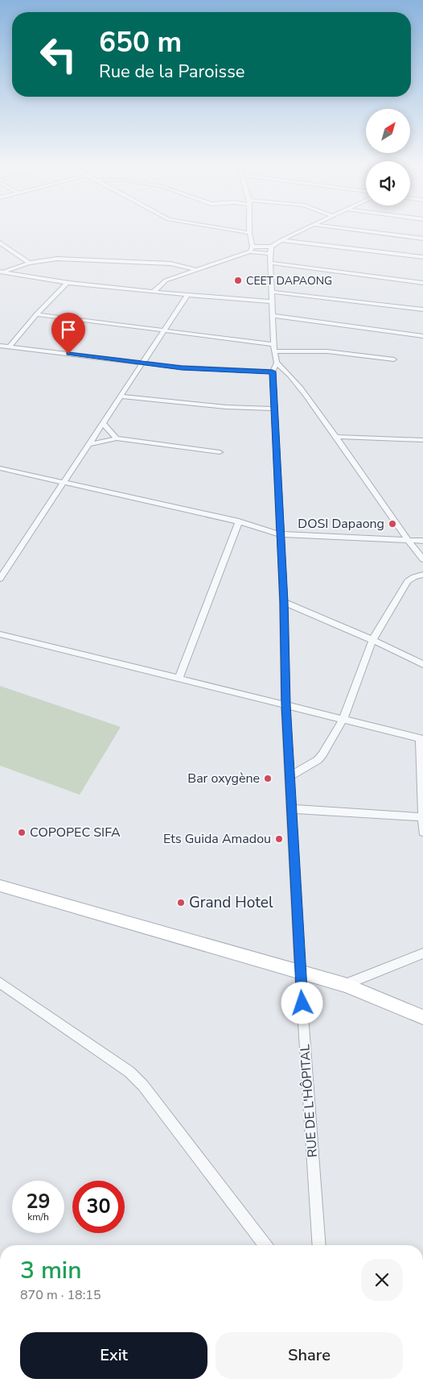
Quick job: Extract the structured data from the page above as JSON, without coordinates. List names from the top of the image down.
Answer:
{
  "streets": {
    "street": ["RUE DE L'HÔPITAL"]
  },
  "places": [
    "CEET DAPAONG",
    "DOSI Dapaong",
    "Bar oxygène",
    "COPOPEC SIFA",
    "Ets Guida Amadou",
    "Grand Hotel"
  ],
  "north": "top right",
  "page": {
    "turn": ["650 m", "Rue de la Paroisse"],
    "speed": "29 km/h",
    "limit": "30",
    "heading": ["3 min", "870 m · 18:15"],
    "buttons": ["Exit", "Share"]
  }
}
